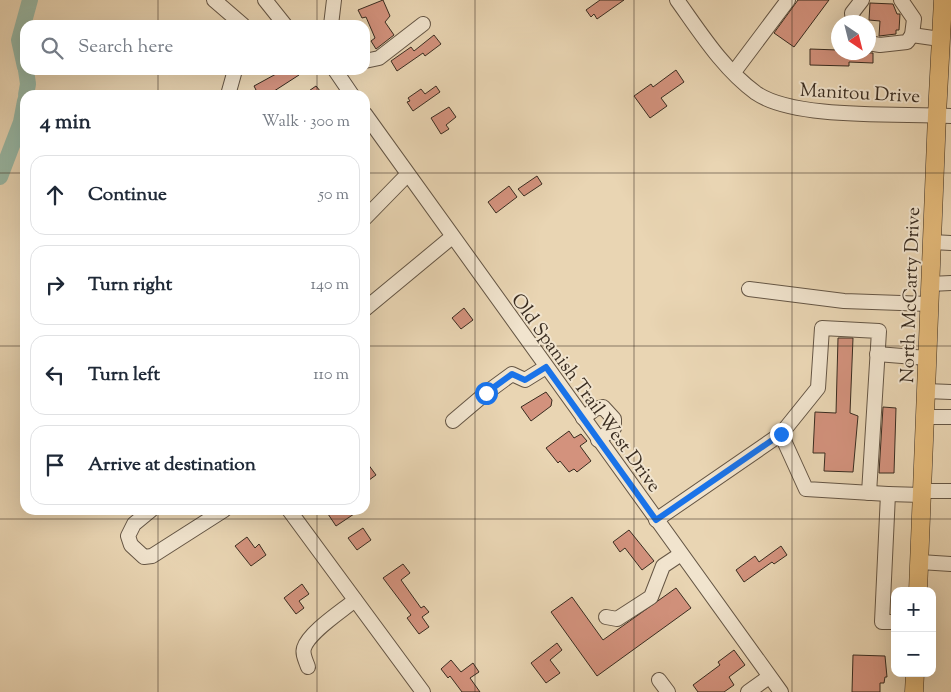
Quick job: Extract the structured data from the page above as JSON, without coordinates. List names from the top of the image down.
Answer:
{
  "streets": {
    "main road": ["North McCarty Drive"],
    "street": ["Manitou Drive", "Old Spanish Trail West Drive"]
  },
  "crossings": [
    ["Manitou Drive", "North McCarty Drive"]
  ],
  "north": "bottom right",
  "page": {
    "search": "Search here",
    "heading": ["4 min", "Walk · 300 m"],
    "list": [
      ["Continue", "50 m"],
      ["Turn right", "140 m"],
      ["Turn left", "110 m"],
      "Arrive at destination"
    ],
    "map_buttons": ["+", "−"]
  }
}
